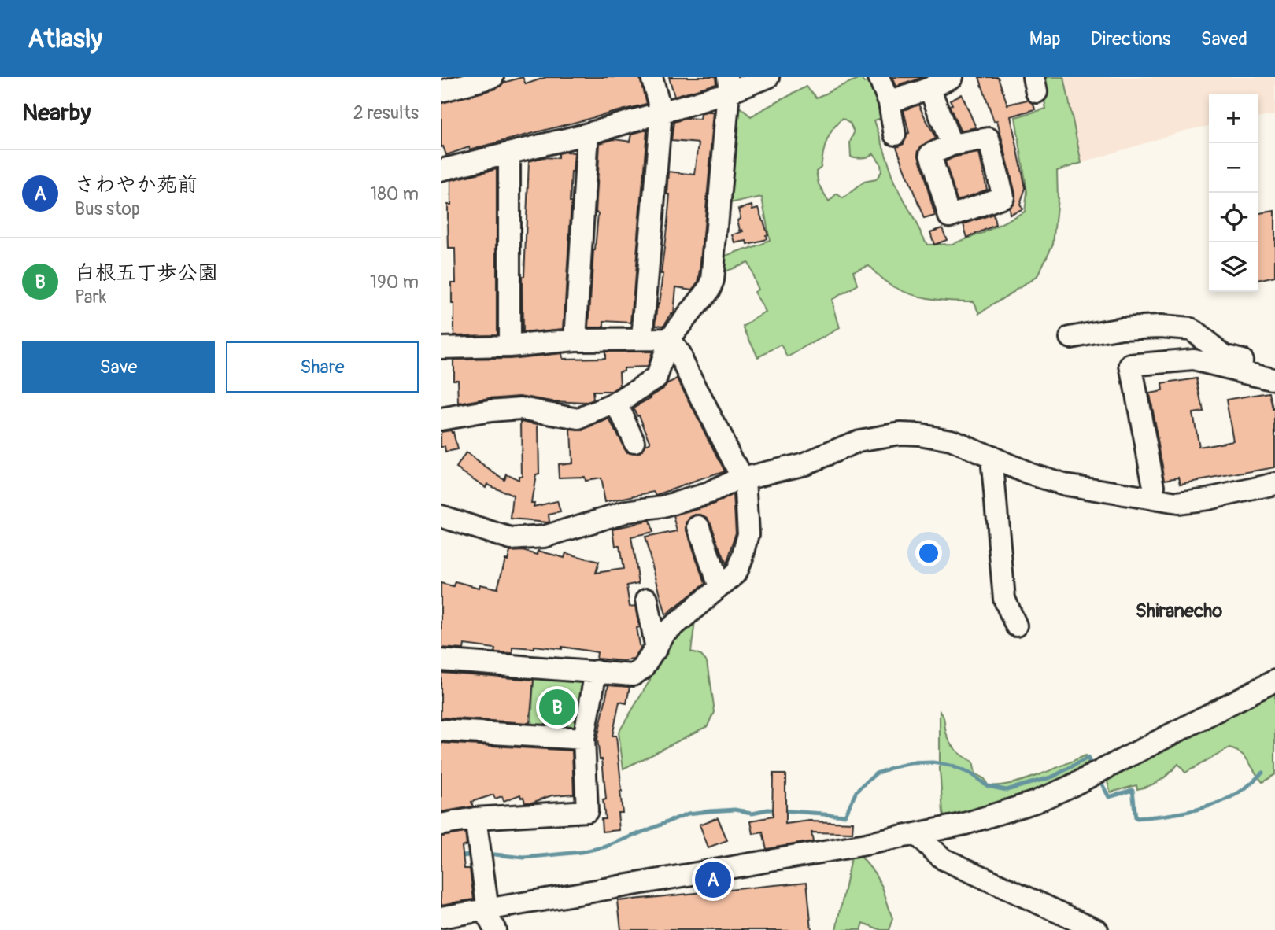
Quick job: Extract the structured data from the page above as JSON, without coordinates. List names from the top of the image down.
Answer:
{
  "districts": ["Shiranecho"],
  "page": {
    "header": "Atlasly",
    "nav": ["Map", "Directions", "Saved"],
    "heading": ["Nearby", "2 results"],
    "map_buttons": ["+", "−"],
    "list": [
      {
        "mark": "A",
        "name": "さわやか苑前",
        "note": "Bus stop",
        "value": "180 m"
      },
      {
        "mark": "B",
        "name": "白根五丁歩公園",
        "note": "Park",
        "value": "190 m"
      }
    ],
    "buttons": ["Save", "Share"],
    "pins": ["B", "A"]
  }
}
